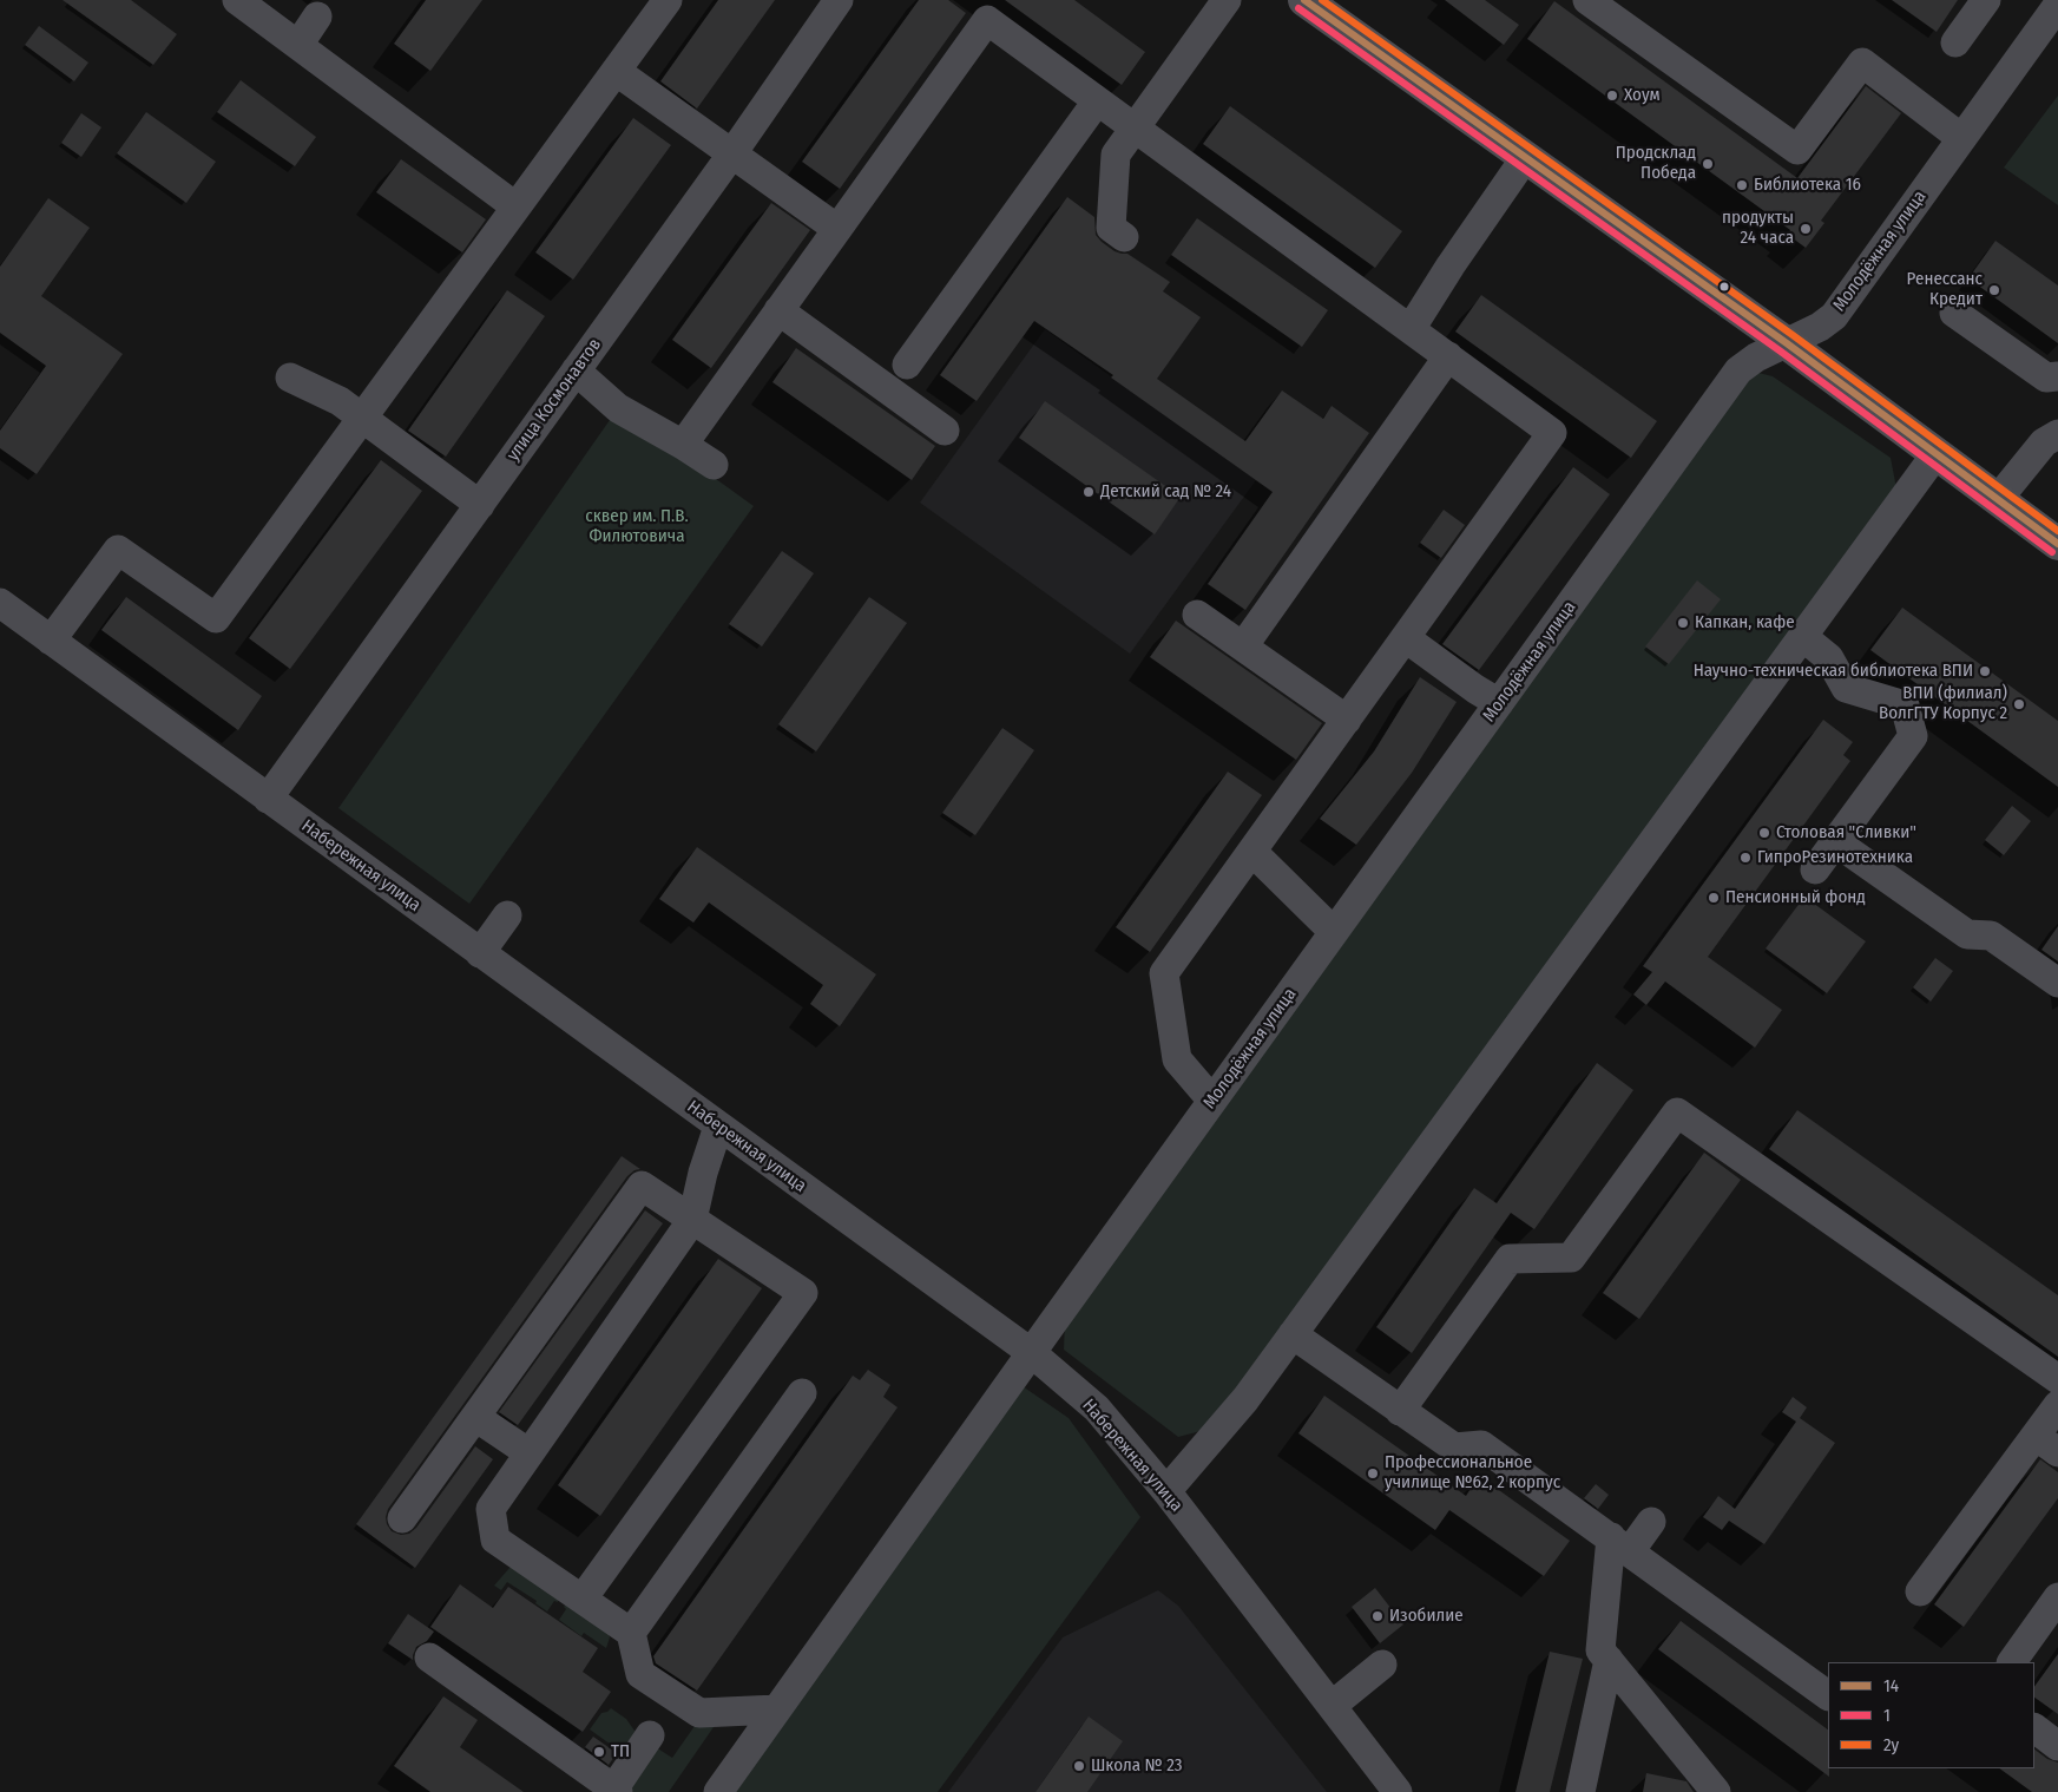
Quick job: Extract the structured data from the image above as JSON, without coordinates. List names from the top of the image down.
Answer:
{
  "streets": {
    "street": ["Молодёжная улица", "улица Космонавтов", "Набережная улица"]
  },
  "crossings": [
    ["Молодёжная улица", "Набережная улица"],
    ["улица Космонавтов", "Набережная улица"]
  ],
  "parks": ["сквер им. П.В. Филютовича"],
  "places": [
    "Хоум",
    "Продсклад Победа",
    "Библиотека 16",
    "продукты 24 часа",
    "Ренессанс Кредит",
    "Детский сад № 24",
    "Капкан, кафе",
    "Научно-техническая библиотека ВПИ",
    "ВПИ (филиал) ВолгГТУ Корпус 2",
    "Столовая \"Сливки\"",
    "ГипроРезинотехника",
    "Пенсионный фонд",
    "Профессиональное училище №62, 2 корпус",
    "Изобилие",
    "ТП",
    "Школа № 23"
  ],
  "lines": ["transit line 14", "transit line 2у", "transit line 1"],
  "legend": ["14", "1", "2у"]
}
